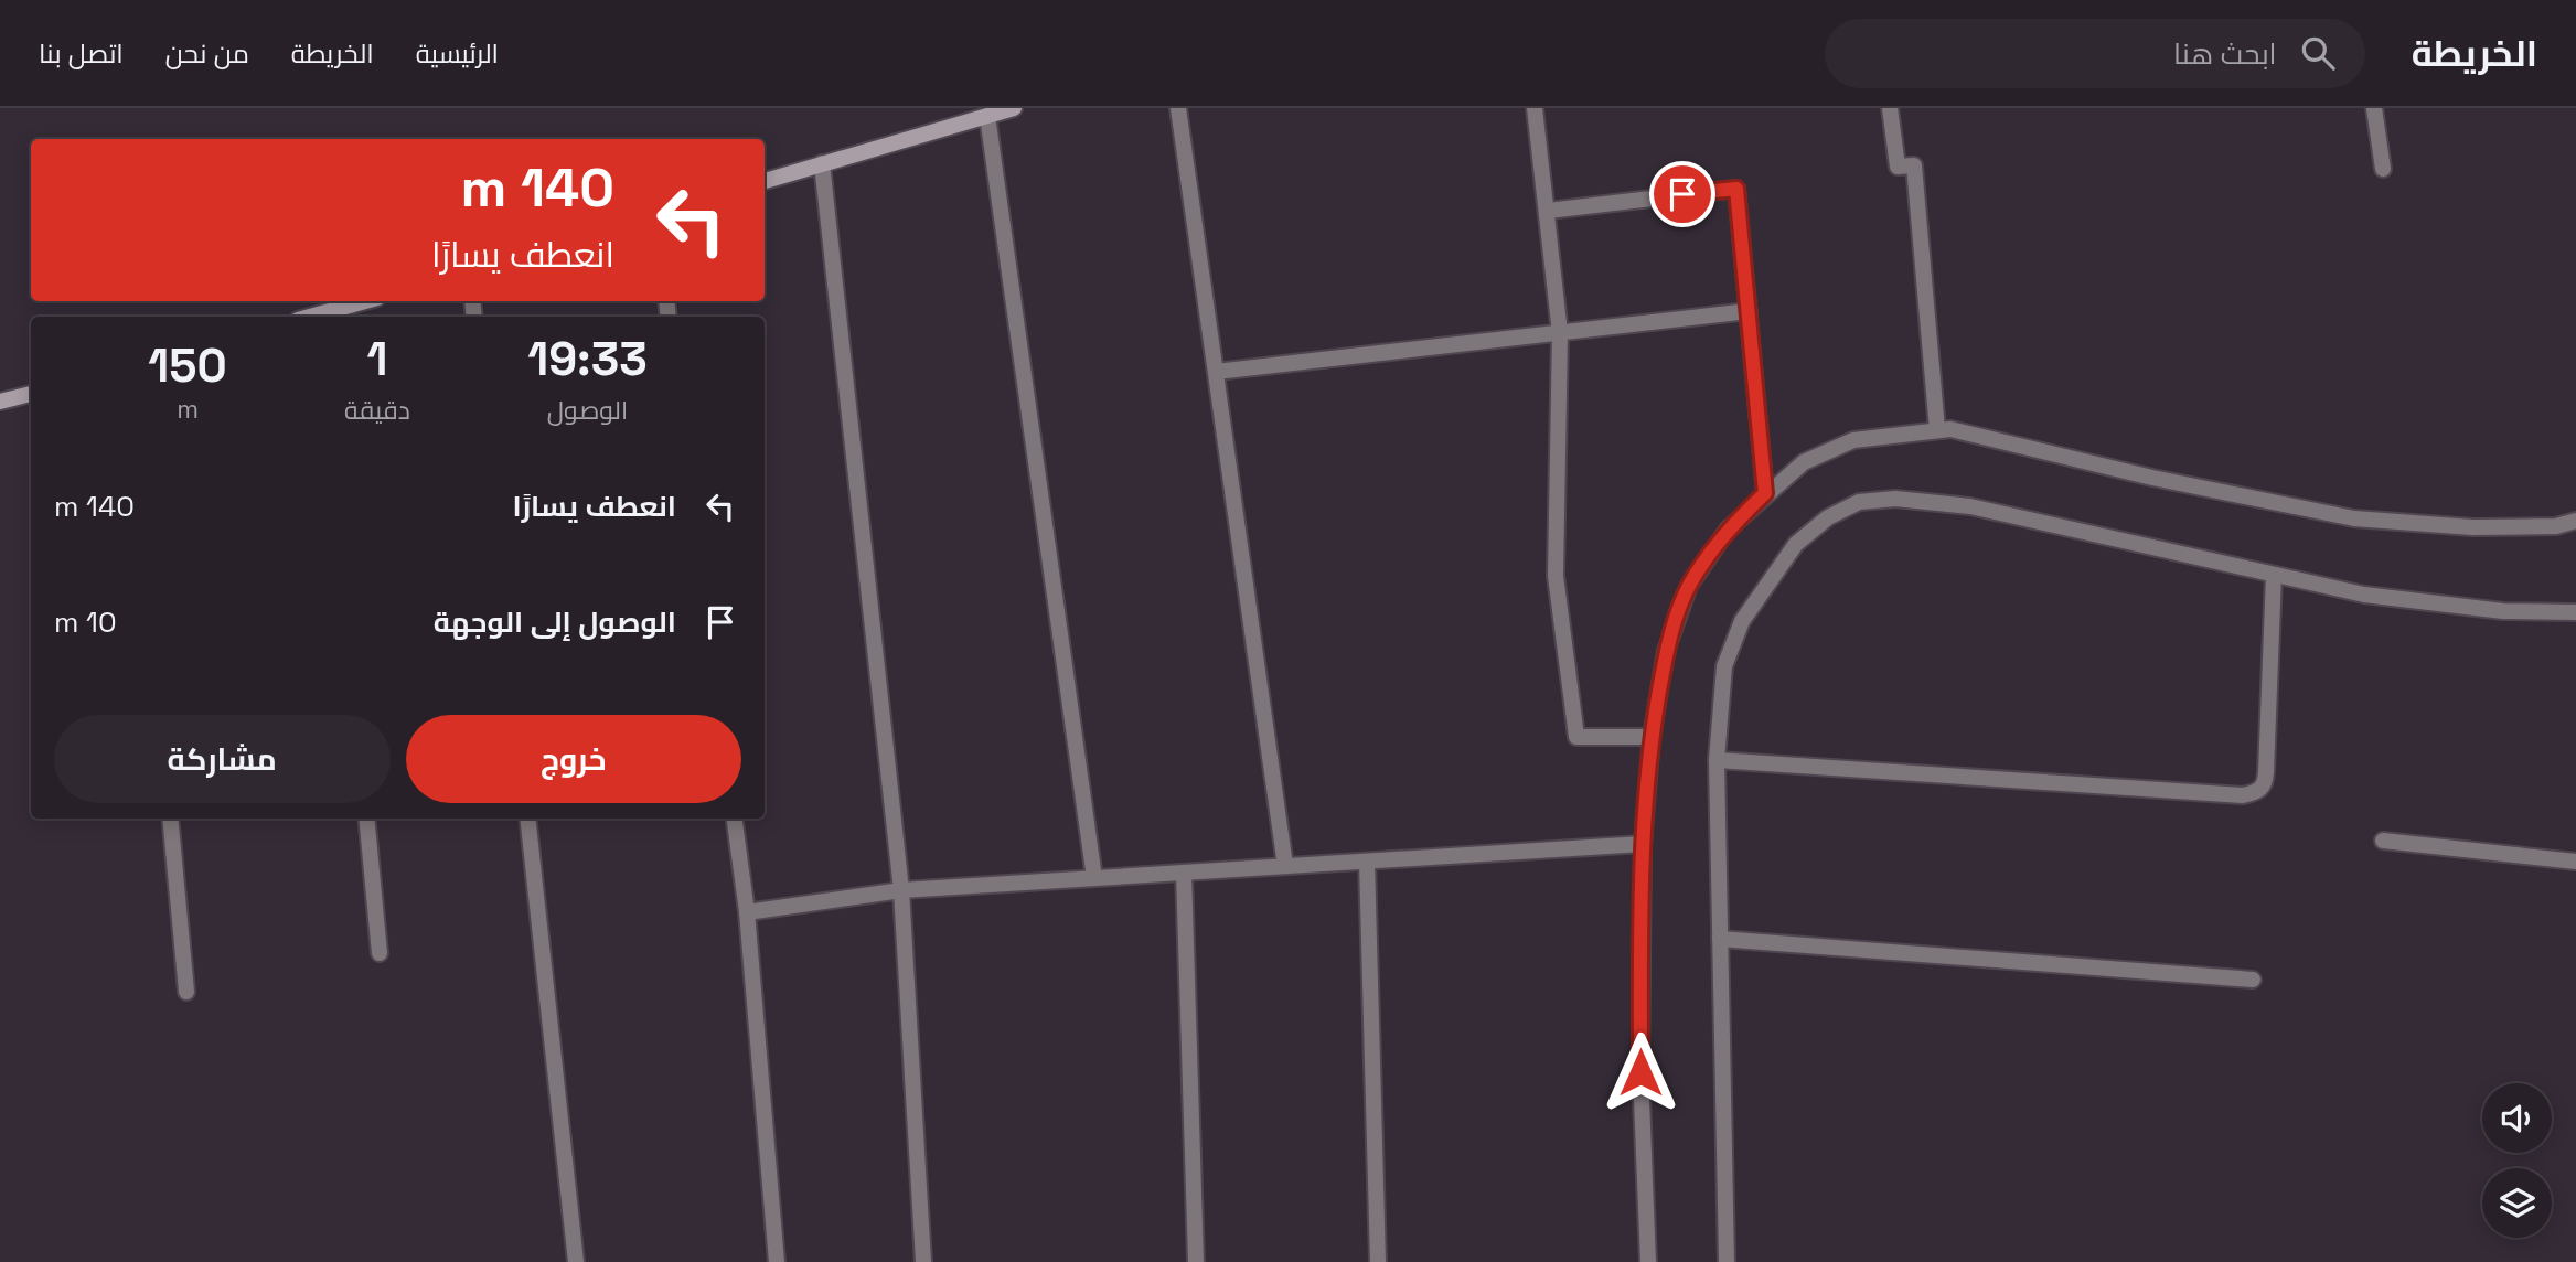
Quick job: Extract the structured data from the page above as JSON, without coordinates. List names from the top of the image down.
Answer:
{
  "page": {
    "header": "الخريطة",
    "search": "ابحث هنا",
    "nav": [
      "الرئيسية",
      "الخريطة",
      "من نحن",
      "اتصل بنا"
    ],
    "turn": ["140 m", "انعطف يسارًا"],
    "eta": [
      "19:33",
      "الوصول",
      "1",
      "دقيقة",
      "150",
      "m"
    ],
    "list": [
      {
        "name": "انعطف يسارًا",
        "value": "140 m"
      },
      {
        "name": "الوصول إلى الوجهة",
        "value": "10 m"
      }
    ],
    "buttons": ["خروج", "مشاركة"]
  }
}
